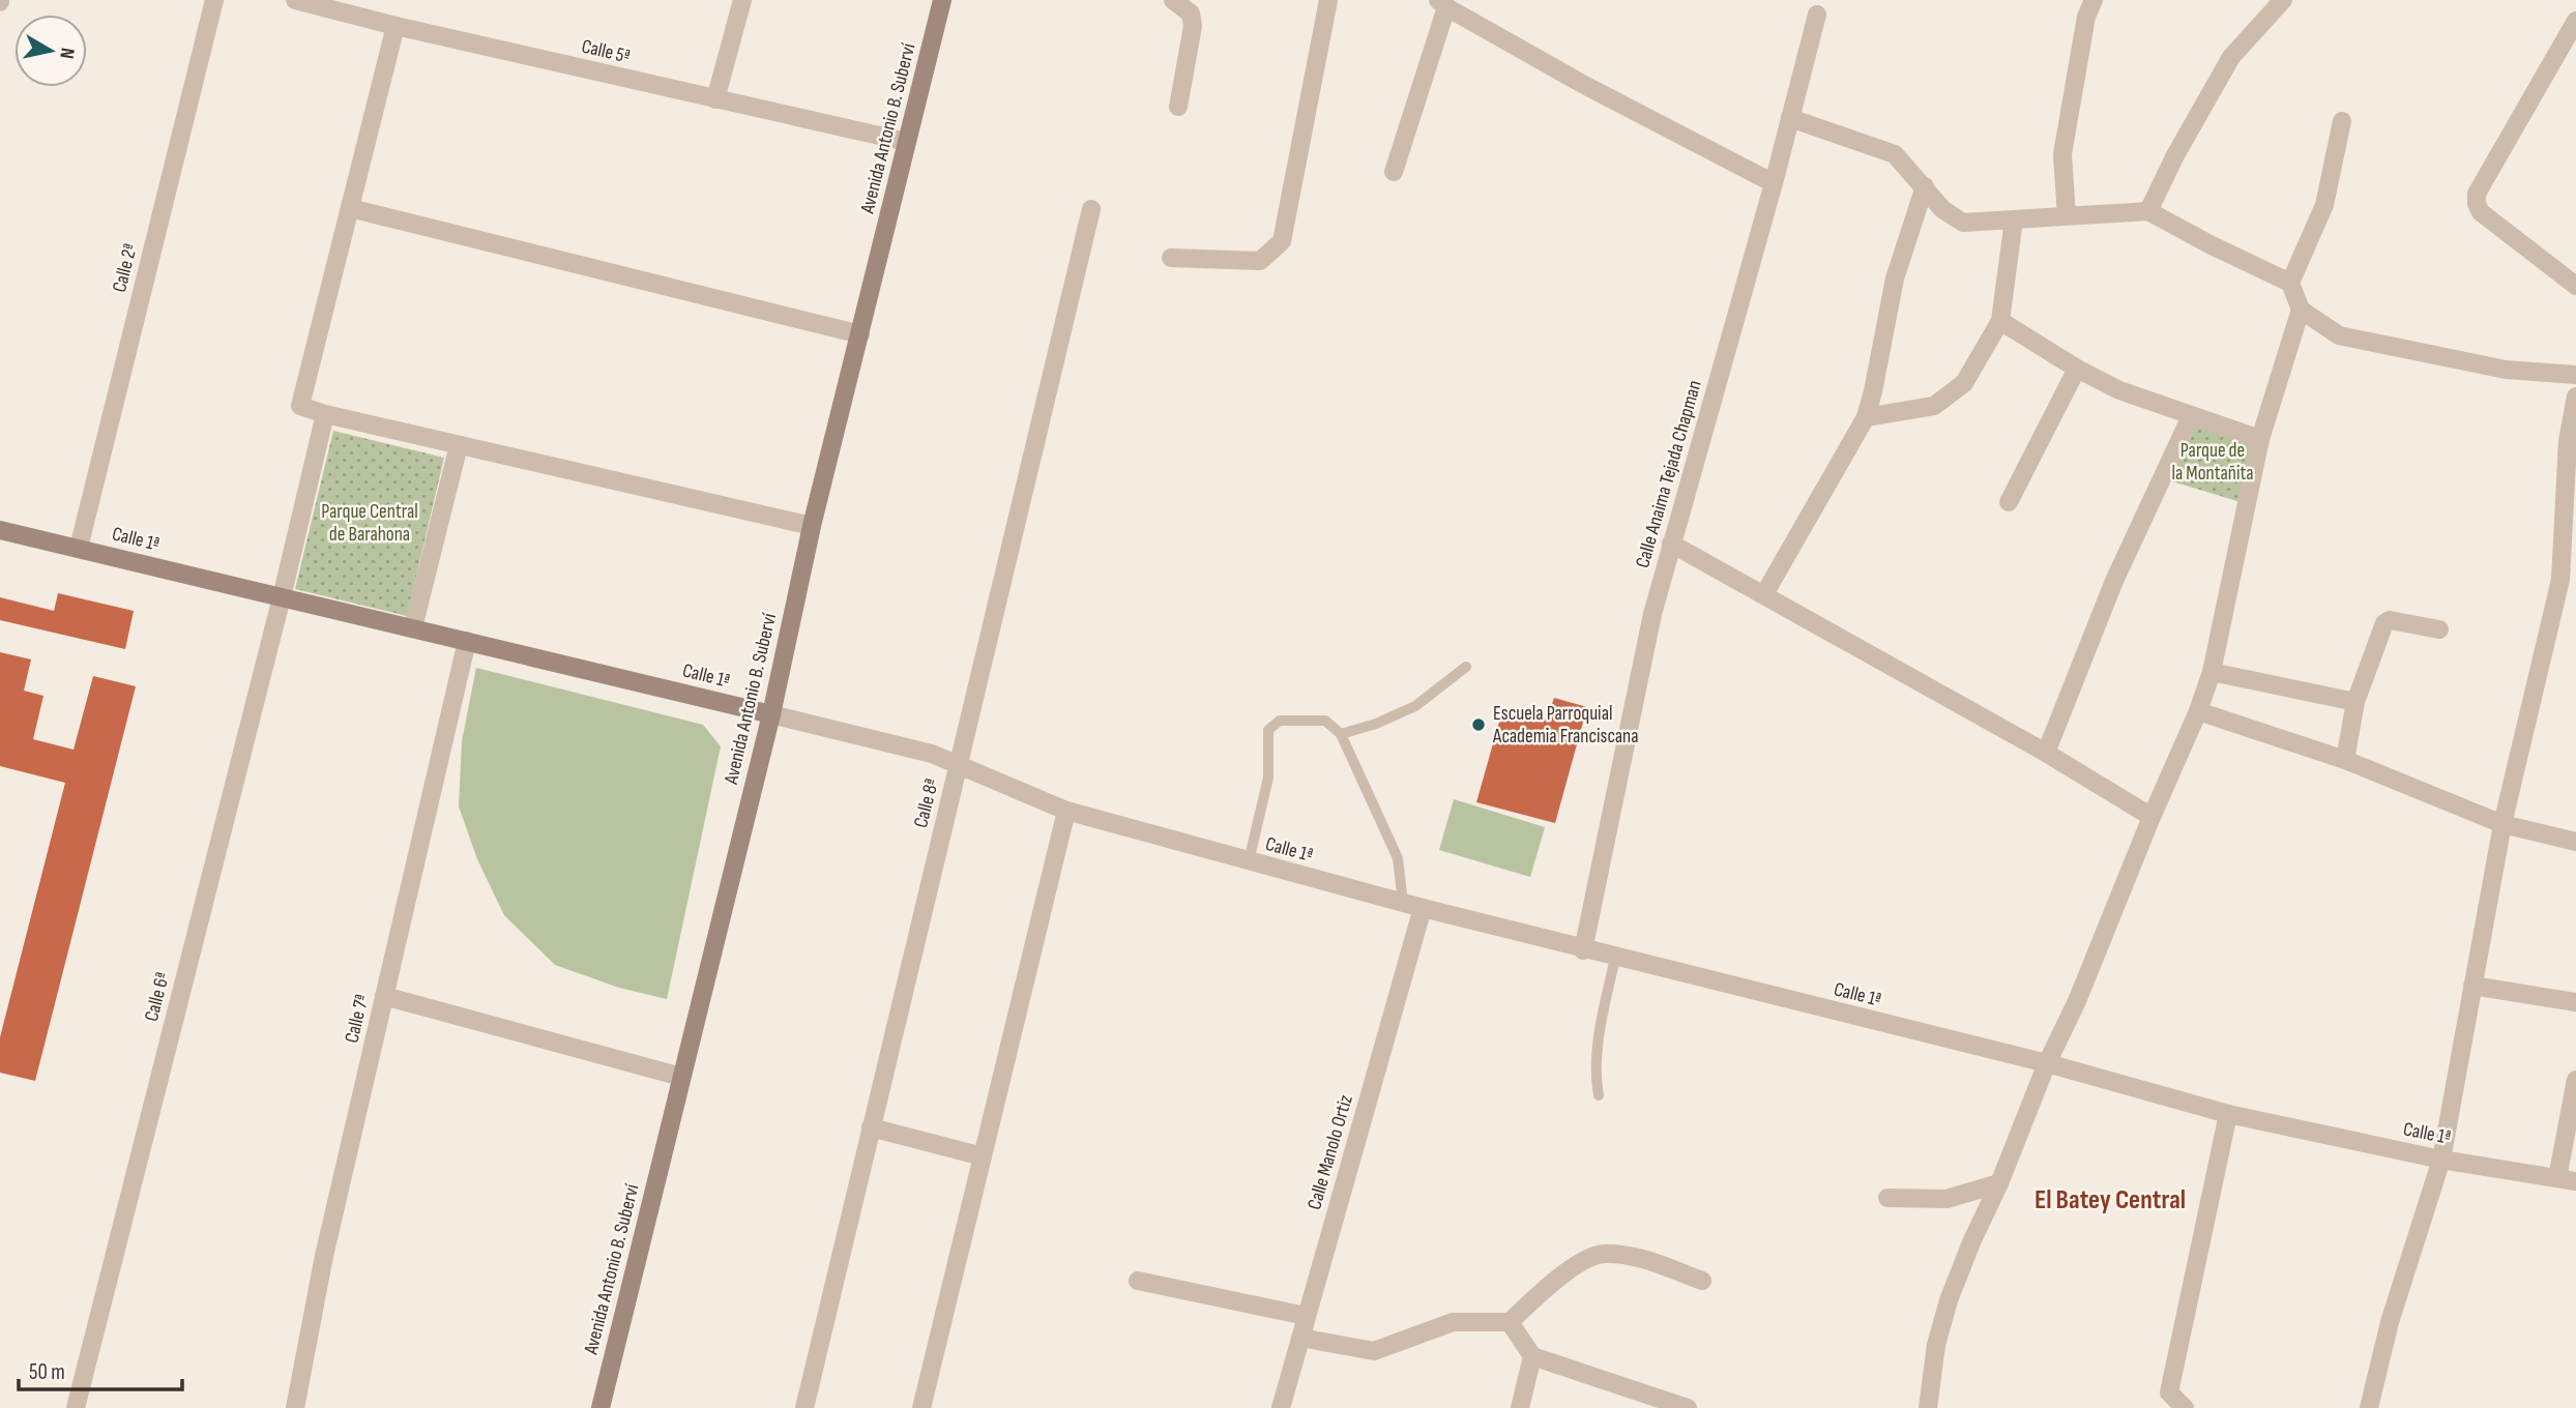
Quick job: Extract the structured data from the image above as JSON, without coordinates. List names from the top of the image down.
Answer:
{
  "streets": {
    "main road": ["Avenida Antonio B. Suberví", "Calle 1ª"],
    "street": [
      "Calle 5ª",
      "Calle 2ª",
      "Calle Anaima Tejada Chapman",
      "Calle 8ª",
      "Calle 6ª",
      "Calle 7ª",
      "Calle Manolo Ortiz"
    ]
  },
  "crossings": [
    ["Calle 5ª", "Avenida Antonio B. Suberví"],
    ["Avenida Antonio B. Suberví", "Calle 1ª"],
    ["Calle 2ª", "Calle 1ª"],
    ["Calle Anaima Tejada Chapman", "Calle 1ª"],
    ["Calle 1ª", "Calle 8ª"],
    ["Calle 1ª", "Calle 6ª"],
    ["Calle 1ª", "Calle 7ª"],
    ["Calle 1ª", "Calle Manolo Ortiz"]
  ],
  "districts": ["El Batey Central"],
  "parks": ["Parque de la Montañita", "Parque Central de Barahona"],
  "places": ["Escuela Parroquial Academia Franciscana"],
  "scale_bar": "50 m",
  "north": "right"
}
